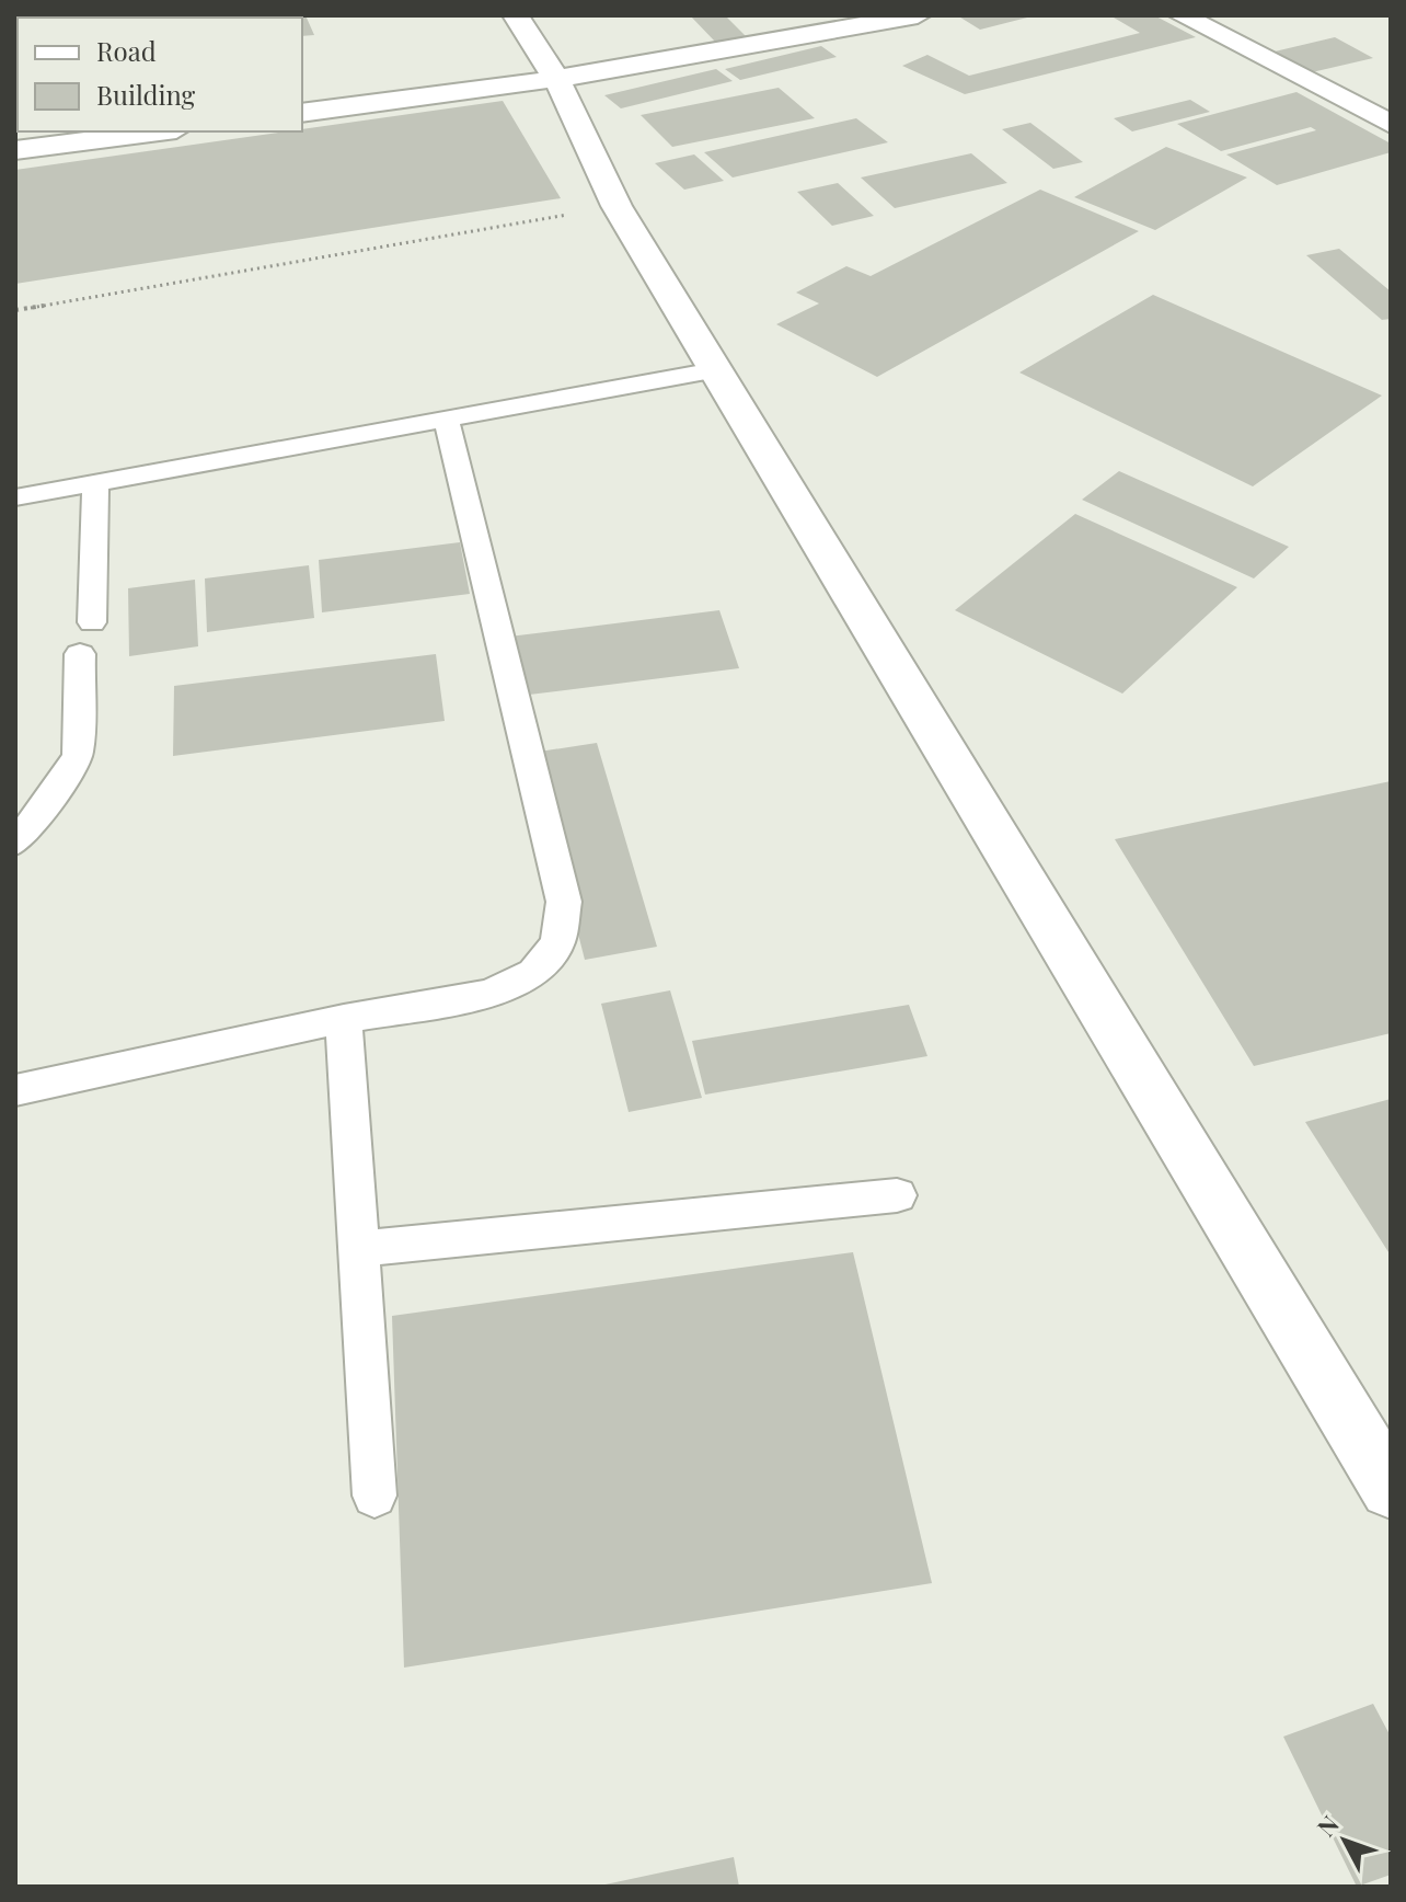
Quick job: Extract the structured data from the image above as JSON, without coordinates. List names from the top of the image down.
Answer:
{
  "legend": ["Road", "Building"],
  "north": "top left"
}
